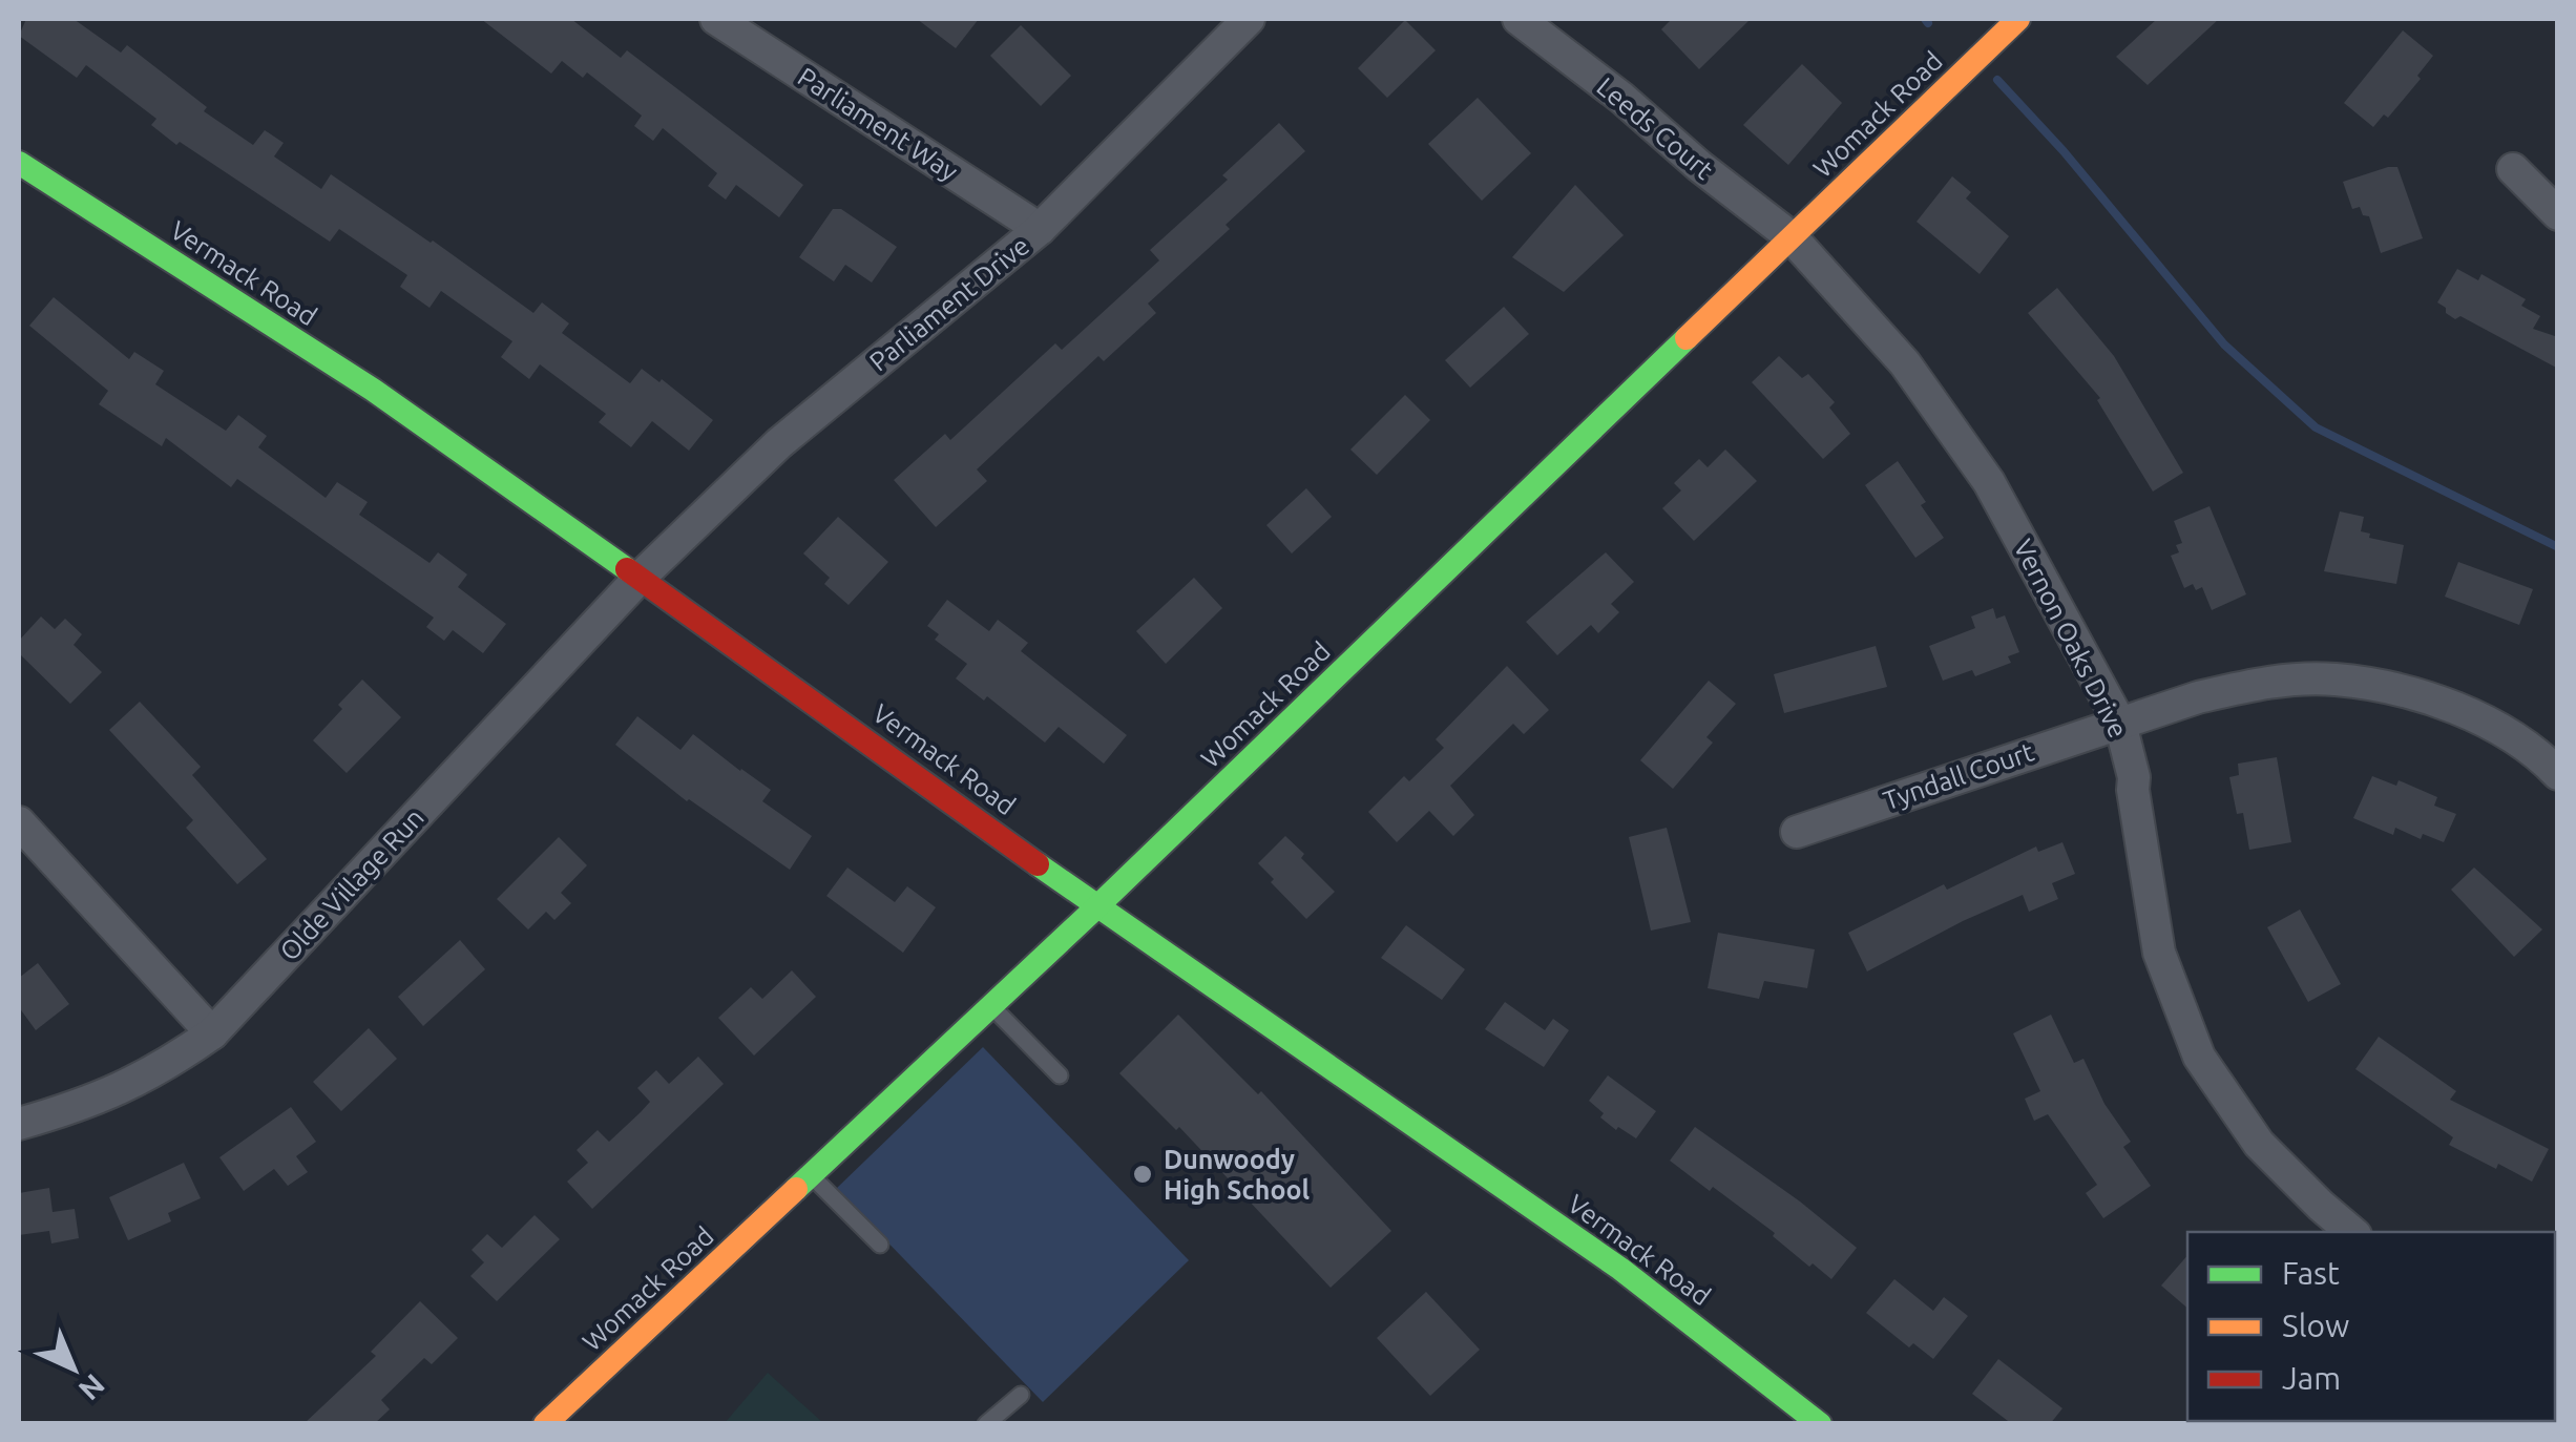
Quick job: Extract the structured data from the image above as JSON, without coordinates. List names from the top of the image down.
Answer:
{
  "streets": {
    "street": [
      "Womack Road",
      "Parliament Way",
      "Leeds Court",
      "Vermack Road",
      "Parliament Drive",
      "Vernon Oaks Drive",
      "Tyndall Court",
      "Olde Village Run"
    ]
  },
  "crossings": [
    ["Womack Road", "Leeds Court"],
    ["Womack Road", "Vermack Road"],
    ["Womack Road", "Vernon Oaks Drive"],
    ["Parliament Way", "Parliament Drive"],
    ["Leeds Court", "Vernon Oaks Drive"],
    ["Vermack Road", "Parliament Drive"],
    ["Vermack Road", "Olde Village Run"],
    ["Parliament Drive", "Olde Village Run"],
    ["Vernon Oaks Drive", "Tyndall Court"]
  ],
  "places": ["Dunwoody High School"],
  "legend": ["Fast", "Slow", "Jam"],
  "north": "bottom right"
}
